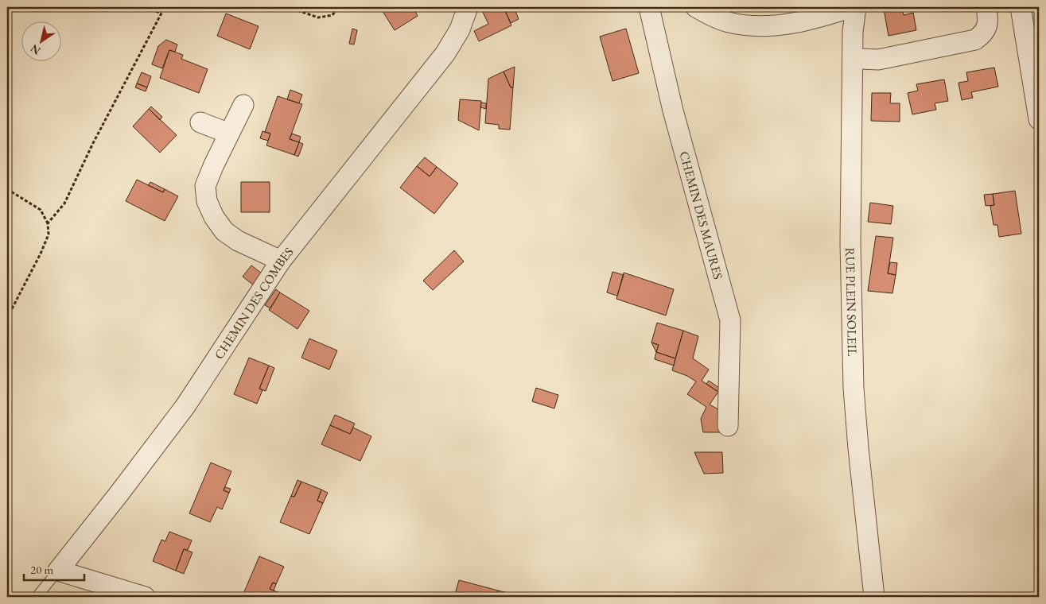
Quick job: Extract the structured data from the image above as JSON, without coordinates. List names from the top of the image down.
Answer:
{
  "streets": {
    "street": ["CHEMIN DES MAURES", "CHEMIN DES COMBES", "RUE PLEIN SOLEIL"]
  },
  "scale_bar": "20 m",
  "north": "bottom left"
}
